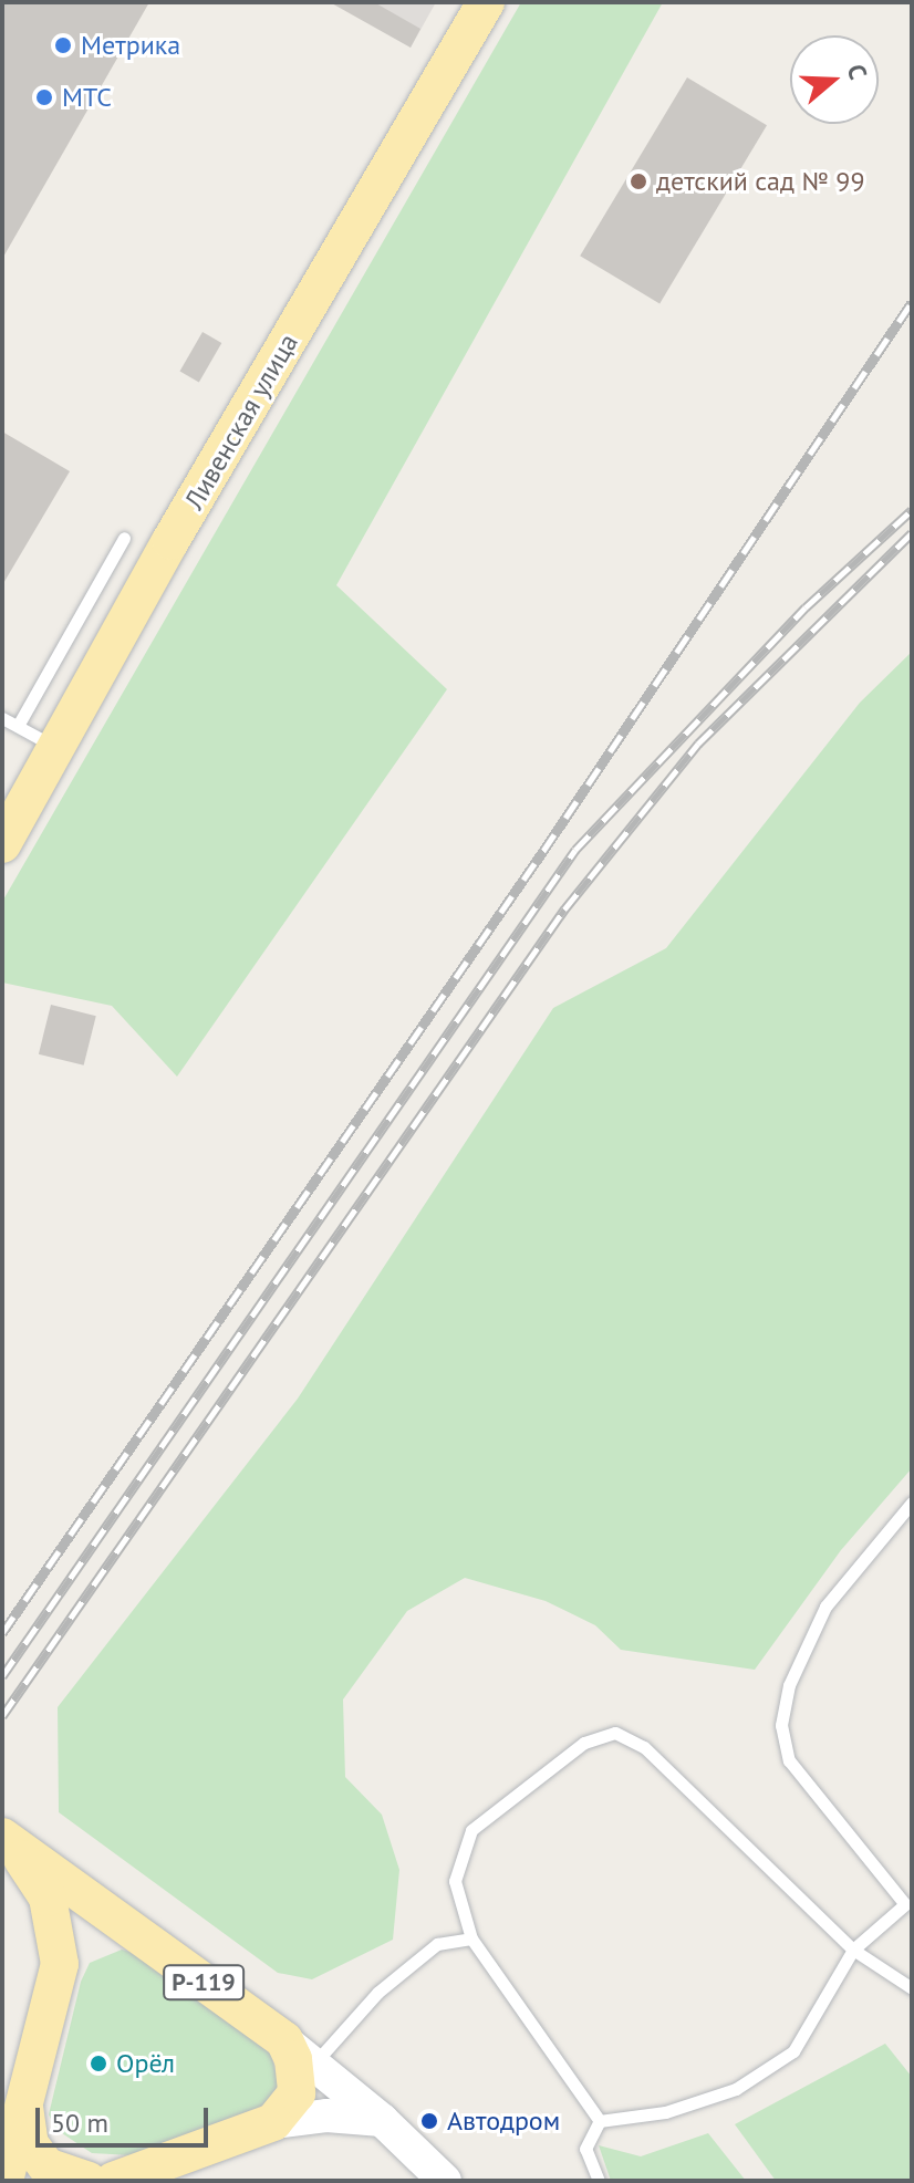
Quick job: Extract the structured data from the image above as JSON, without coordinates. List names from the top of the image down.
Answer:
{
  "streets": {
    "main road": ["Ливенская улица", "Р-119"]
  },
  "places": [
    "Метрика",
    "МТС",
    "детский сад № 99",
    "Орёл",
    "Автодром"
  ],
  "scale_bar": "50 m",
  "north": "right"
}
